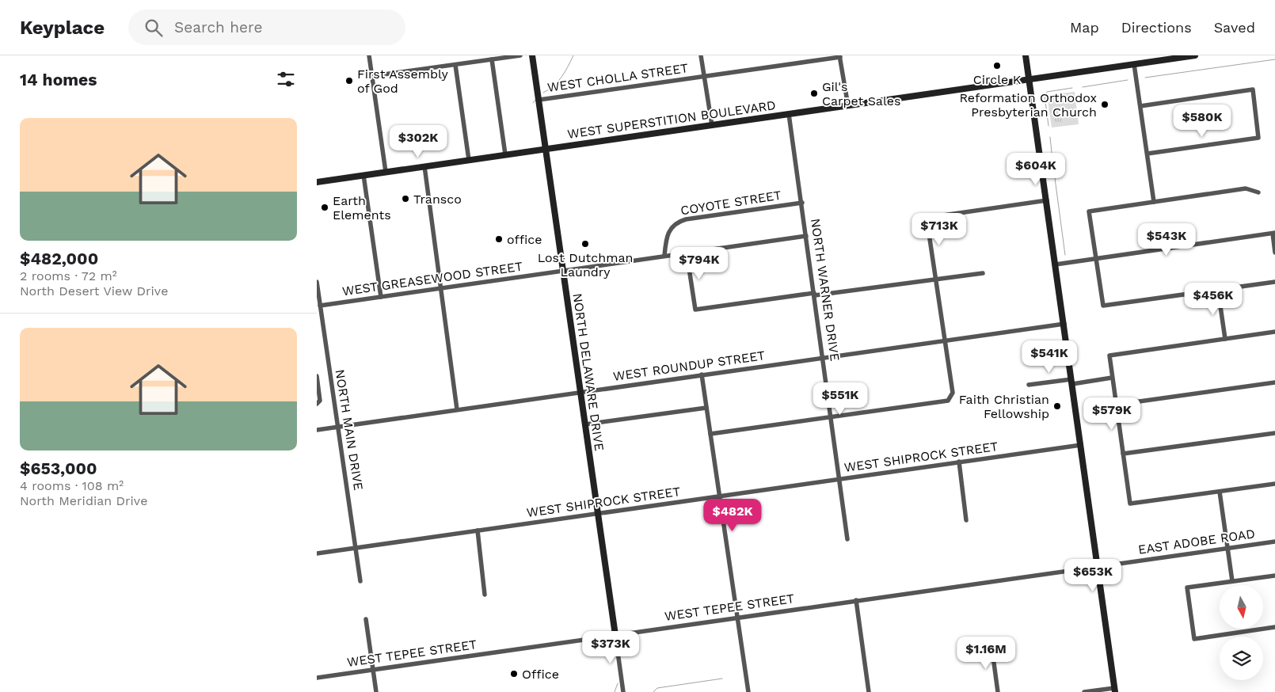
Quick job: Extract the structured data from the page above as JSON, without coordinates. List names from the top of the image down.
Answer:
{
  "streets": {
    "street": [
      "WEST CHOLLA STREET",
      "WEST SUPERSTITION BOULEVARD",
      "COYOTE STREET",
      "WEST GREASEWOOD STREET",
      "NORTH WARNER DRIVE",
      "WEST ROUNDUP STREET",
      "NORTH DELAWARE DRIVE",
      "NORTH MAIN DRIVE",
      "WEST SHIPROCK STREET",
      "EAST ADOBE ROAD",
      "WEST TEPEE STREET"
    ]
  },
  "crossings": [
    ["WEST CHOLLA STREET", "NORTH DELAWARE DRIVE"],
    ["WEST SUPERSTITION BOULEVARD", "NORTH WARNER DRIVE"],
    ["WEST SUPERSTITION BOULEVARD", "NORTH DELAWARE DRIVE"],
    ["COYOTE STREET", "WEST GREASEWOOD STREET"],
    ["COYOTE STREET", "NORTH WARNER DRIVE"],
    ["WEST GREASEWOOD STREET", "NORTH WARNER DRIVE"],
    ["WEST GREASEWOOD STREET", "NORTH DELAWARE DRIVE"],
    ["WEST GREASEWOOD STREET", "NORTH MAIN DRIVE"],
    ["NORTH WARNER DRIVE", "WEST ROUNDUP STREET"],
    ["NORTH WARNER DRIVE", "WEST SHIPROCK STREET"],
    ["WEST ROUNDUP STREET", "NORTH DELAWARE DRIVE"],
    ["WEST ROUNDUP STREET", "NORTH MAIN DRIVE"],
    ["NORTH DELAWARE DRIVE", "WEST SHIPROCK STREET"],
    ["NORTH DELAWARE DRIVE", "WEST TEPEE STREET"],
    ["NORTH MAIN DRIVE", "WEST SHIPROCK STREET"],
    ["EAST ADOBE ROAD", "WEST TEPEE STREET"]
  ],
  "places": [
    "Circle K",
    "First Assembly of God",
    "Gil's Carpet Sales",
    "Reformation Orthodox Presbyterian Church",
    "Transco",
    "Earth Elements",
    "office",
    "Lost Dutchman Laundry",
    "Faith Christian Fellowship",
    "Office"
  ],
  "north": "bottom",
  "page": {
    "header": "Keyplace",
    "search": "Search here",
    "nav": ["Map", "Directions", "Saved"],
    "heading": "14 homes",
    "list": [
      {
        "name": "$482,000",
        "note": "2 rooms · 72 m² · North Desert View Drive"
      },
      {
        "name": "$653,000",
        "note": "4 rooms · 108 m² · North Meridian Drive"
      }
    ],
    "price": [
      "$580K",
      "$302K",
      "$604K",
      "$713K",
      "$543K",
      "$794K",
      "$456K",
      "$541K",
      "$551K",
      "$579K",
      "$482K",
      "$653K",
      "$373K",
      "$1.16M"
    ]
  }
}
